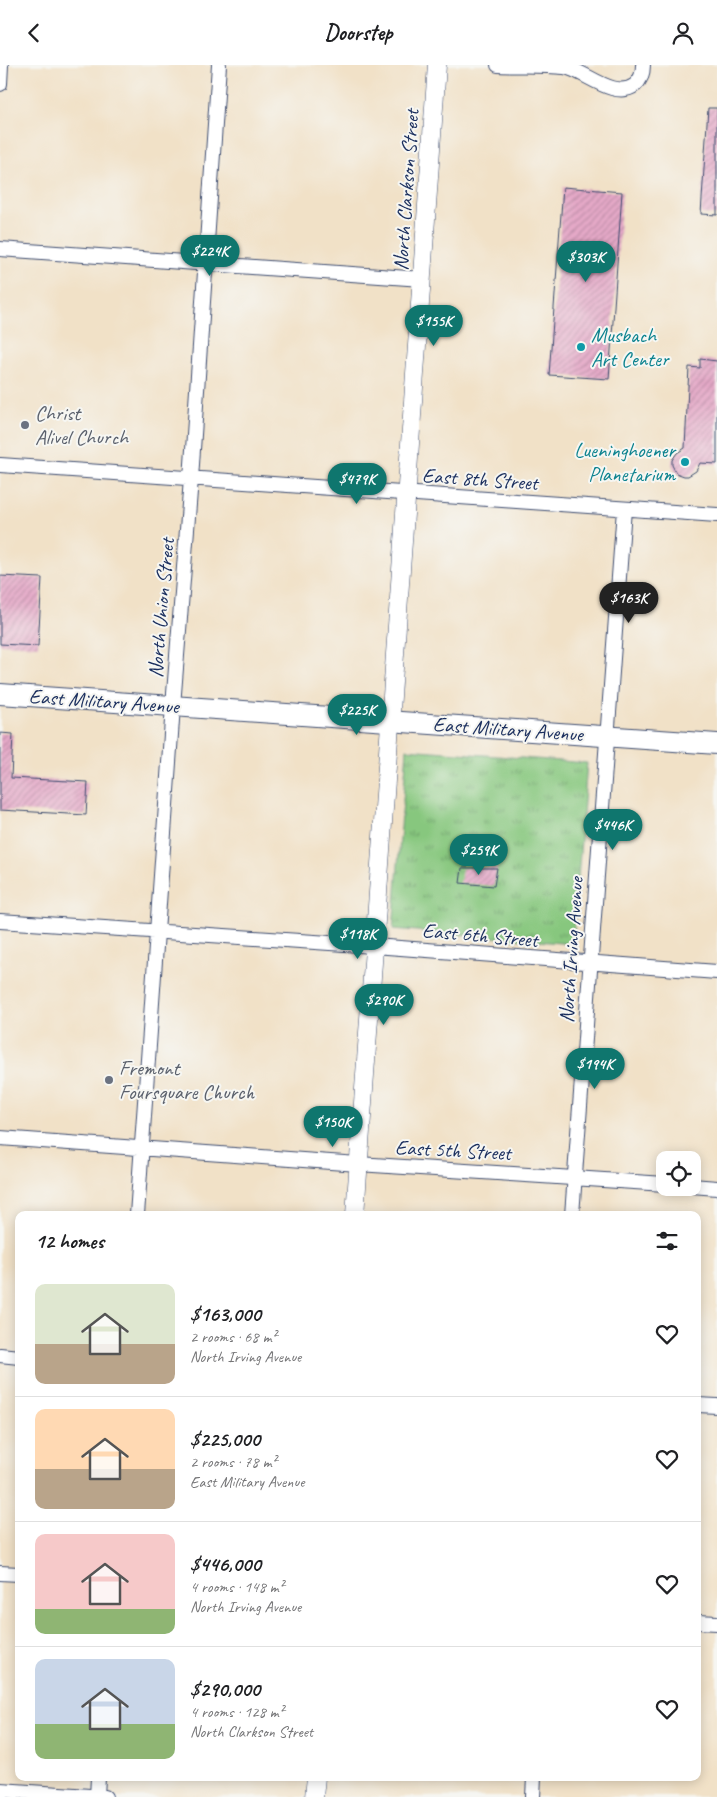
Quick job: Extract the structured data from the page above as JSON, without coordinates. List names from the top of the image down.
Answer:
{
  "streets": {
    "main road": ["East Military Avenue"],
    "street": [
      "North Clarkson Street",
      "East 8th Street",
      "North Union Street",
      "East 6th Street",
      "North Irving Avenue",
      "East 5th Street"
    ]
  },
  "crossings": [
    ["North Clarkson Street", "East 8th Street"],
    ["North Clarkson Street", "East Military Avenue"],
    ["North Clarkson Street", "East 6th Street"],
    ["North Clarkson Street", "East 5th Street"],
    ["East 8th Street", "North Union Street"],
    ["East 8th Street", "North Irving Avenue"],
    ["North Union Street", "East Military Avenue"],
    ["North Union Street", "East 6th Street"],
    ["North Union Street", "East 5th Street"],
    ["East Military Avenue", "North Irving Avenue"],
    ["East 6th Street", "North Irving Avenue"],
    ["North Irving Avenue", "East 5th Street"]
  ],
  "places": [
    "Musbach Art Center",
    "Christ Alivel Church",
    "Lueninghoener Planetarium",
    "Fremont Foursquare Church"
  ],
  "page": {
    "header": "Doorstep",
    "price": [
      "$224K",
      "$303K",
      "$155K",
      "$479K",
      "$163K",
      "$225K",
      "$446K",
      "$259K",
      "$118K",
      "$290K",
      "$194K",
      "$150K"
    ],
    "heading": "12 homes",
    "list": [
      {
        "name": "$163,000",
        "note": "2 rooms · 68 m² · North Irving Avenue"
      },
      {
        "name": "$225,000",
        "note": "2 rooms · 78 m² · East Military Avenue"
      },
      {
        "name": "$446,000",
        "note": "4 rooms · 148 m² · North Irving Avenue"
      },
      {
        "name": "$290,000",
        "note": "4 rooms · 128 m² · North Clarkson Street"
      }
    ]
  }
}
